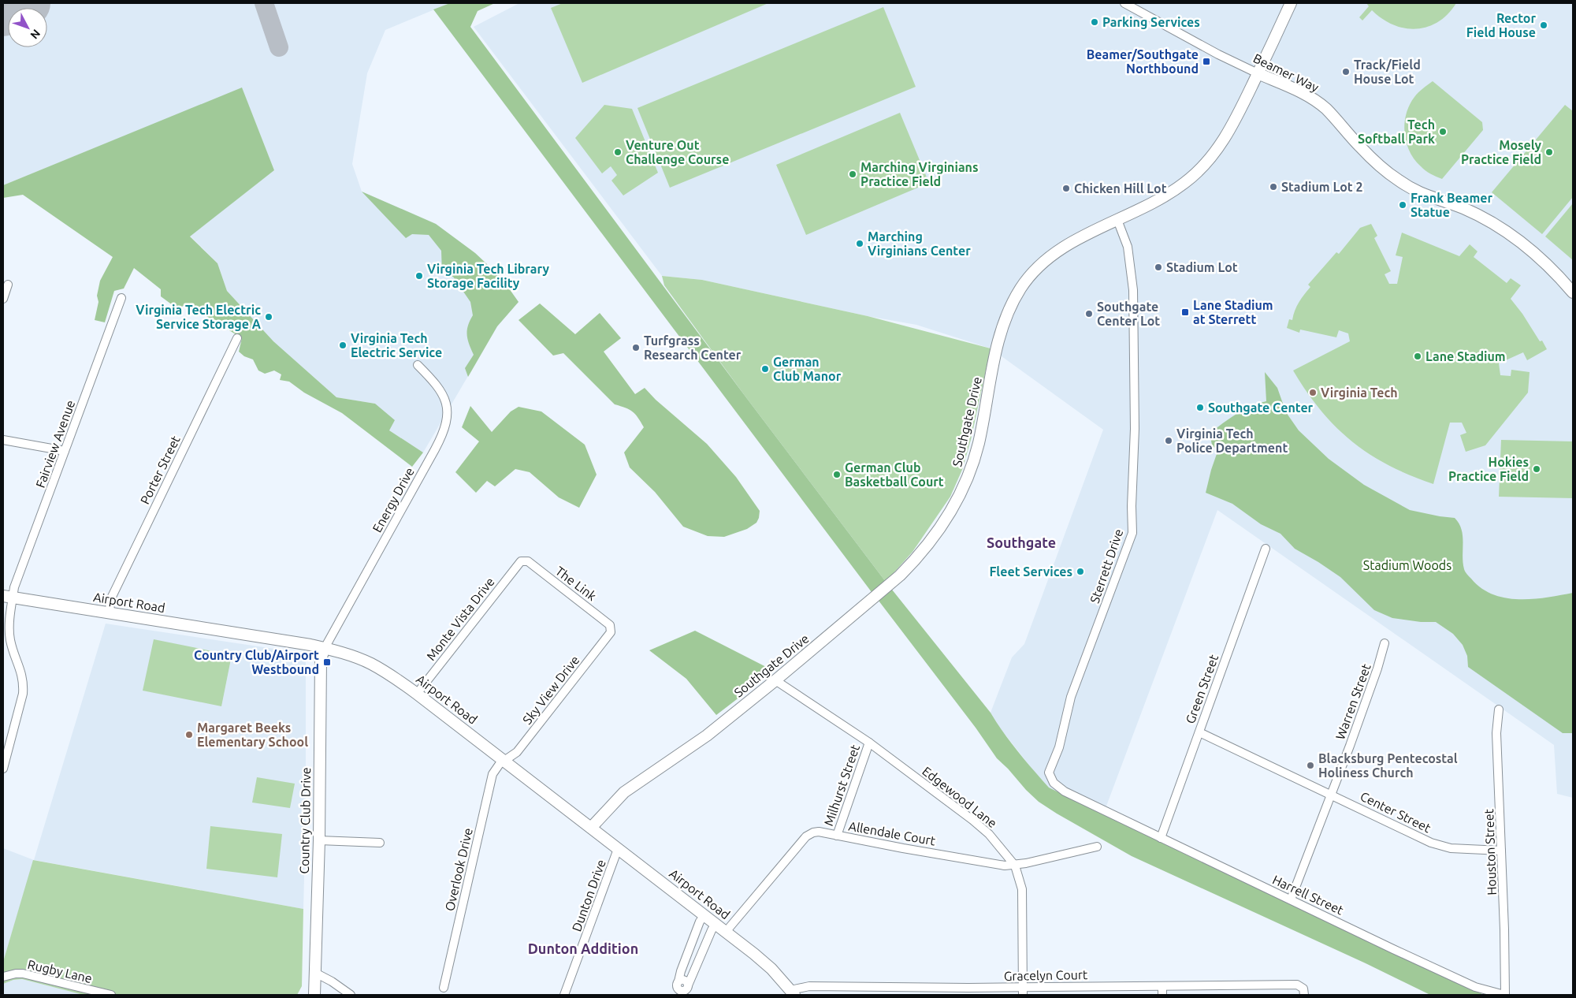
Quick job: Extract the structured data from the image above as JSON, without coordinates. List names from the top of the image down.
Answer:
{
  "streets": {
    "street": [
      "Beamer Way",
      "Southgate Drive",
      "Fairview Avenue",
      "Porter Street",
      "Energy Drive",
      "Sterrett Drive",
      "The Link",
      "Airport Road",
      "Monte Vista Drive",
      "Green Street",
      "Sky View Drive",
      "Warren Street",
      "Milhurst Street",
      "Edgewood Lane",
      "Center Street",
      "Country Club Drive",
      "Allendale Court",
      "Houston Street",
      "Overlook Drive",
      "Harrell Street",
      "Dunton Drive",
      "Rugby Lane",
      "Gracelyn Court"
    ]
  },
  "crossings": [
    ["Beamer Way", "Southgate Drive"],
    ["Southgate Drive", "Sterrett Drive"],
    ["Southgate Drive", "Airport Road"],
    ["Southgate Drive", "Edgewood Lane"],
    ["Fairview Avenue", "Airport Road"],
    ["Porter Street", "Airport Road"],
    ["Energy Drive", "Airport Road"],
    ["Energy Drive", "Country Club Drive"],
    ["Sterrett Drive", "Harrell Street"],
    ["The Link", "Monte Vista Drive"],
    ["The Link", "Sky View Drive"],
    ["Airport Road", "Monte Vista Drive"],
    ["Airport Road", "Sky View Drive"],
    ["Airport Road", "Country Club Drive"],
    ["Airport Road", "Allendale Court"],
    ["Airport Road", "Overlook Drive"],
    ["Airport Road", "Dunton Drive"],
    ["Airport Road", "Gracelyn Court"],
    ["Green Street", "Center Street"],
    ["Green Street", "Harrell Street"],
    ["Sky View Drive", "Overlook Drive"],
    ["Warren Street", "Center Street"],
    ["Warren Street", "Harrell Street"],
    ["Milhurst Street", "Edgewood Lane"],
    ["Milhurst Street", "Allendale Court"],
    ["Edgewood Lane", "Allendale Court"],
    ["Edgewood Lane", "Gracelyn Court"],
    ["Center Street", "Houston Street"],
    ["Houston Street", "Harrell Street"]
  ],
  "districts": ["Southgate", "Dunton Addition"],
  "parks": ["Stadium Woods"],
  "places": {
    "other": [
      "Parking Services",
      "Rector Field House",
      "Track/Field House Lot",
      "Tech Softball Park",
      "Venture Out Challenge Course",
      "Mosely Practice Field",
      "Marching Virginians Practice Field",
      "Stadium Lot 2",
      "Chicken Hill Lot",
      "Frank Beamer Statue",
      "Marching Virginians Center",
      "Stadium Lot",
      "Virginia Tech Library Storage Facility",
      "Southgate Center Lot",
      "Virginia Tech Electric Service Storage A",
      "Virginia Tech Electric Service",
      "Turfgrass Research Center",
      "Lane Stadium",
      "German Club Manor",
      "Virginia Tech",
      "Southgate Center",
      "Virginia Tech Police Department",
      "Hokies Practice Field",
      "German Club Basketball Court",
      "Fleet Services",
      "Margaret Beeks Elementary School",
      "Blacksburg Pentecostal Holiness Church"
    ],
    "transit": ["Beamer/Southgate Northbound", "Lane Stadium at Sterrett", "Country Club/Airport Westbound"]
  },
  "north": "bottom right"
}
